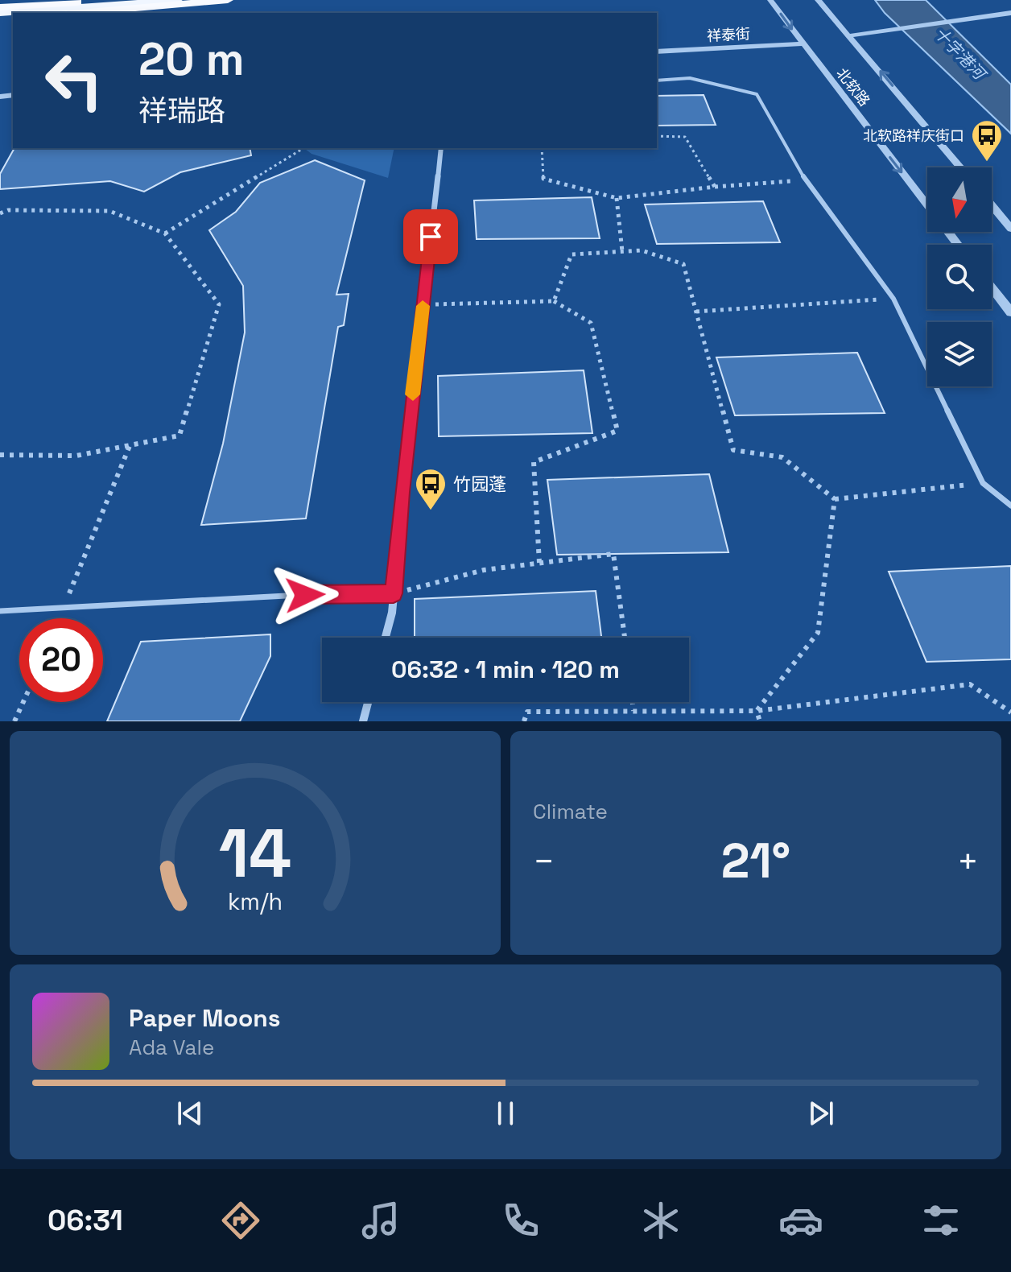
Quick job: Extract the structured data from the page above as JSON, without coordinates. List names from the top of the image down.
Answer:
{
  "streets": {
    "street": ["祥泰街", "北软路"]
  },
  "crossings": [
    ["祥泰街", "北软路"]
  ],
  "water": ["十字港河"],
  "places": {
    "bus stop": ["北软路祥庆街口", "竹园蓬"]
  },
  "north": "bottom",
  "page": {
    "turn": ["20 m", "祥瑞路"],
    "limit": "20",
    "trip": "06:32 · 1 min · 120 m",
    "tile": "Climate",
    "heat": ["−", "21°", "+"],
    "song": ["Paper Moons", "Ada Vale"],
    "tabs": "06:31",
    "gauge": ["14", "km/h"]
  }
}
